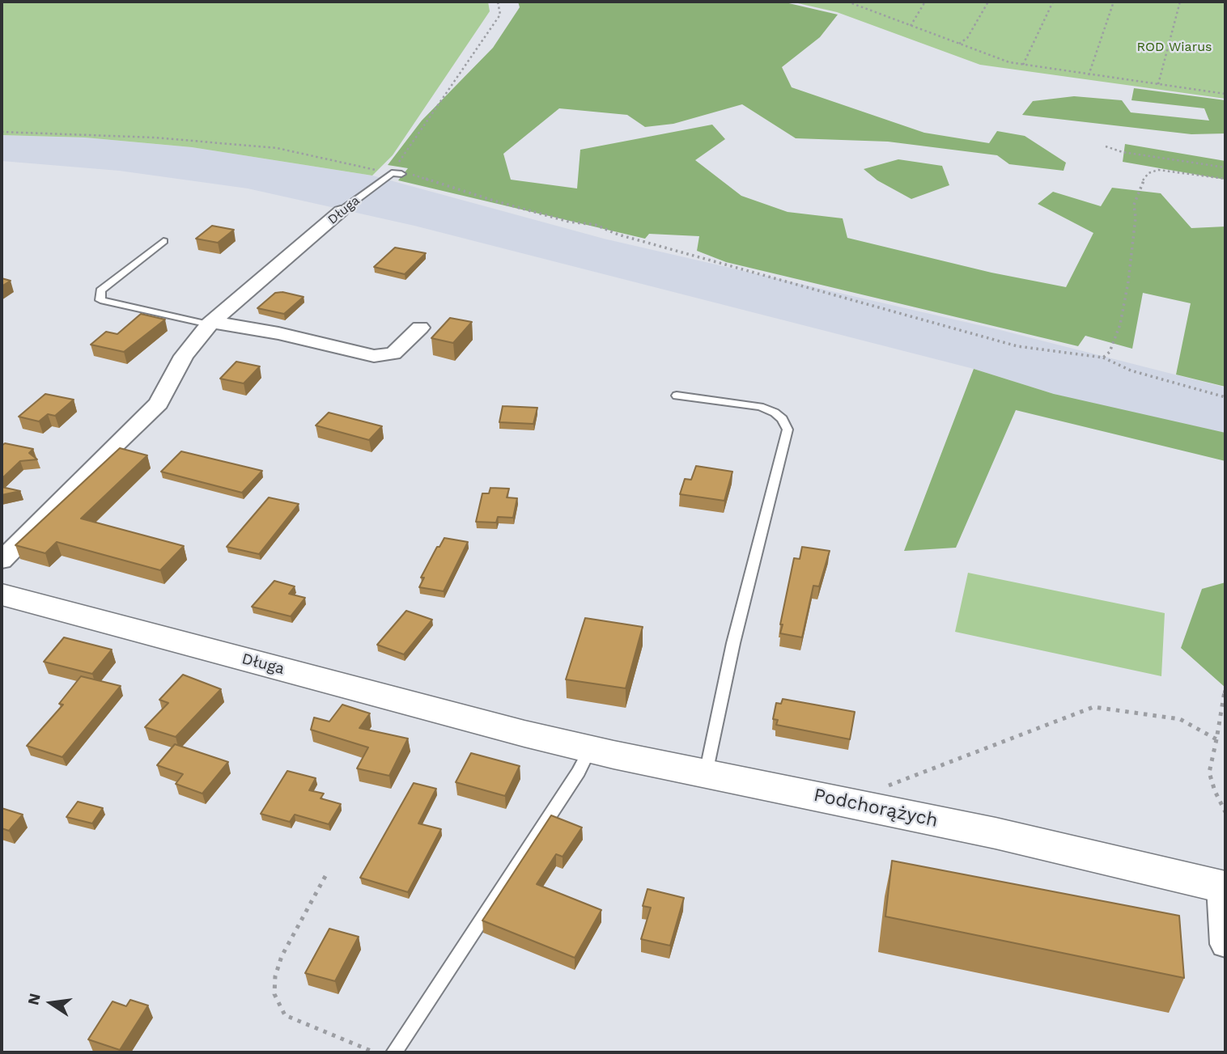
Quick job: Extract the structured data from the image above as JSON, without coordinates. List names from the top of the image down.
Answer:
{
  "streets": {
    "street": ["Długa", "Podchorążych"]
  },
  "crossings": [
    ["Długa", "Podchorążych"]
  ],
  "parks": ["ROD Wiarus"],
  "north": "left"
}
